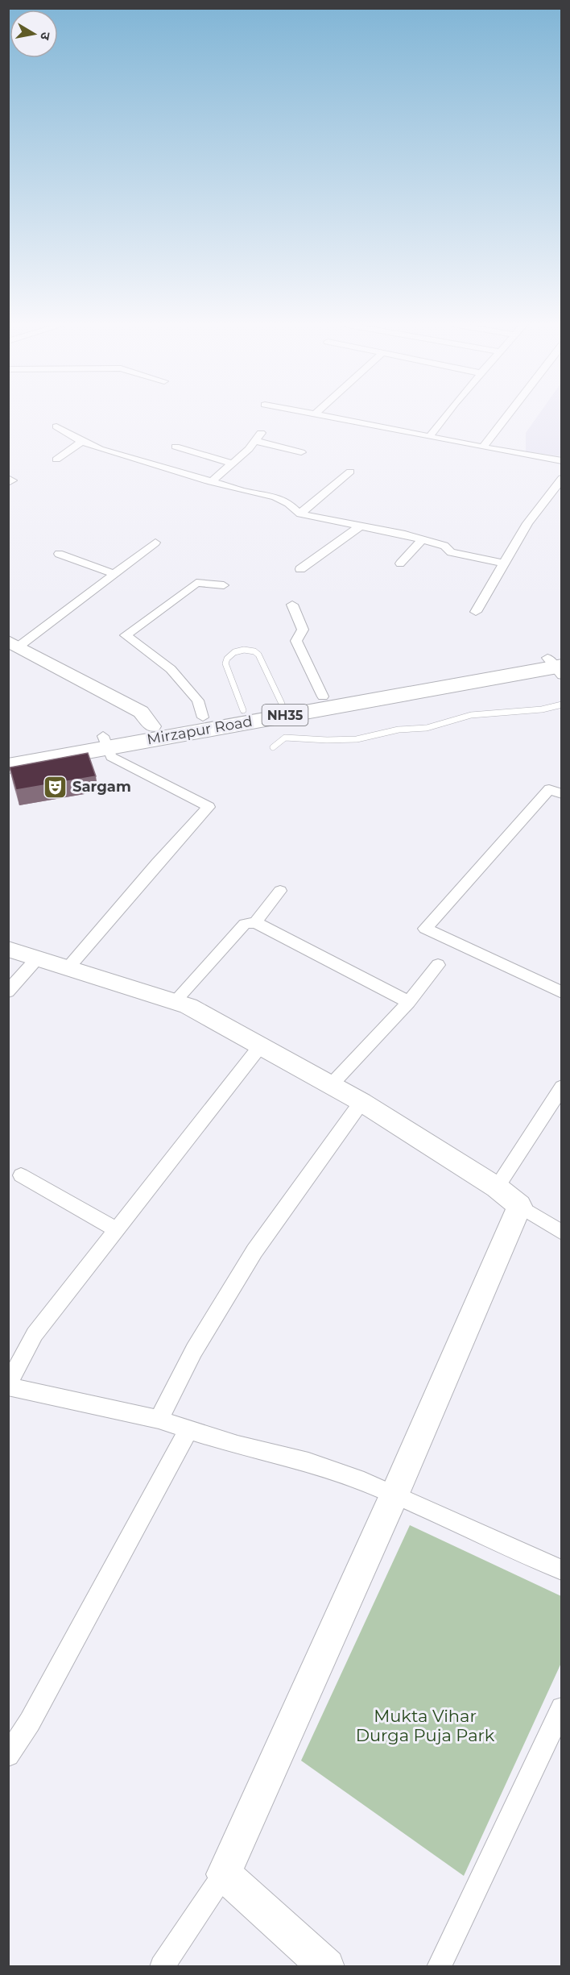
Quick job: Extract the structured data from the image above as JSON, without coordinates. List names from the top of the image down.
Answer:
{
  "streets": {
    "highway": ["NH35", "Mirzapur Road"]
  },
  "parks": ["Mukta Vihar Durga Puja Park"],
  "places": {
    "theatre": ["Sargam"]
  },
  "north": "right"
}
